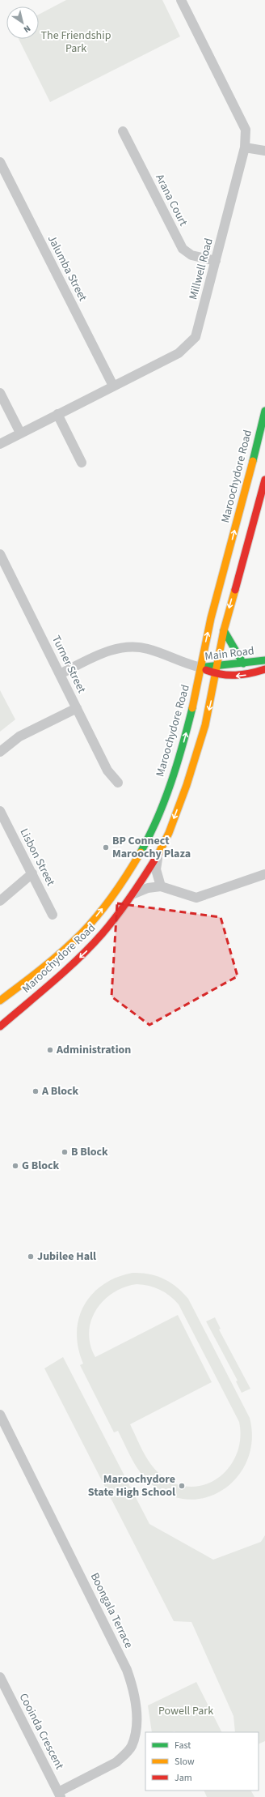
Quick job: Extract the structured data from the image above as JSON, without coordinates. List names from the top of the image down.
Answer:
{
  "streets": {
    "main road": ["Maroochydore Road", "Main Road"],
    "street": [
      "Arana Court",
      "Jalumba Street",
      "Millwell Road",
      "Turner Street",
      "Lisbon Street",
      "Boongala Terrace",
      "Cooinda Crescent"
    ]
  },
  "crossings": [
    ["Arana Court", "Millwell Road"],
    ["Jalumba Street", "Millwell Road"],
    ["Maroochydore Road", "Main Road"],
    ["Boongala Terrace", "Cooinda Crescent"]
  ],
  "parks": ["The Friendship Park", "Powell Park"],
  "places": [
    "BP Connect Maroochy Plaza",
    "Administration",
    "A Block",
    "B Block",
    "G Block",
    "Jubilee Hall",
    "Maroochydore State High School"
  ],
  "legend": ["Fast", "Slow", "Jam"],
  "north": "bottom right"
}
